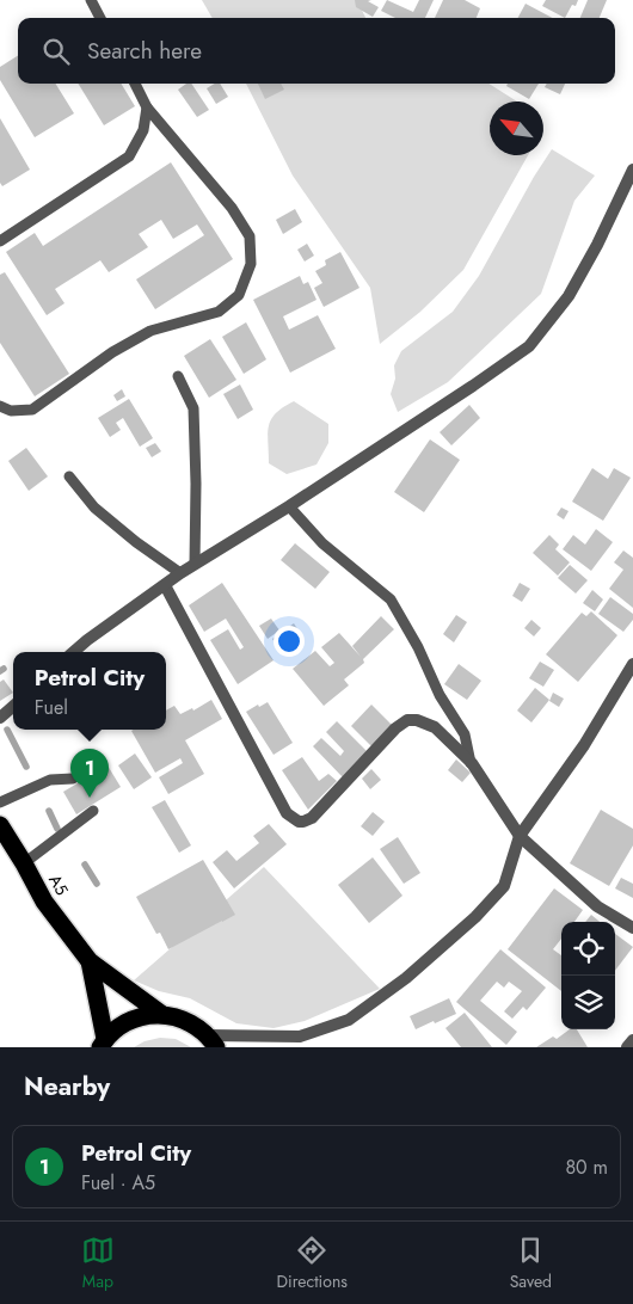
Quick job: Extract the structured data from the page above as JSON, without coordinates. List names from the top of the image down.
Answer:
{
  "streets": {
    "highway": ["A5"]
  },
  "north": "top left",
  "page": {
    "search": "Search here",
    "popup": ["Petrol City", "Fuel"],
    "pins": "1",
    "heading": "Nearby",
    "list": [
      {
        "mark": "1",
        "name": "Petrol City",
        "note": "Fuel · A5",
        "value": "80 m"
      }
    ],
    "nav": ["Map", "Directions", "Saved"]
  }
}
